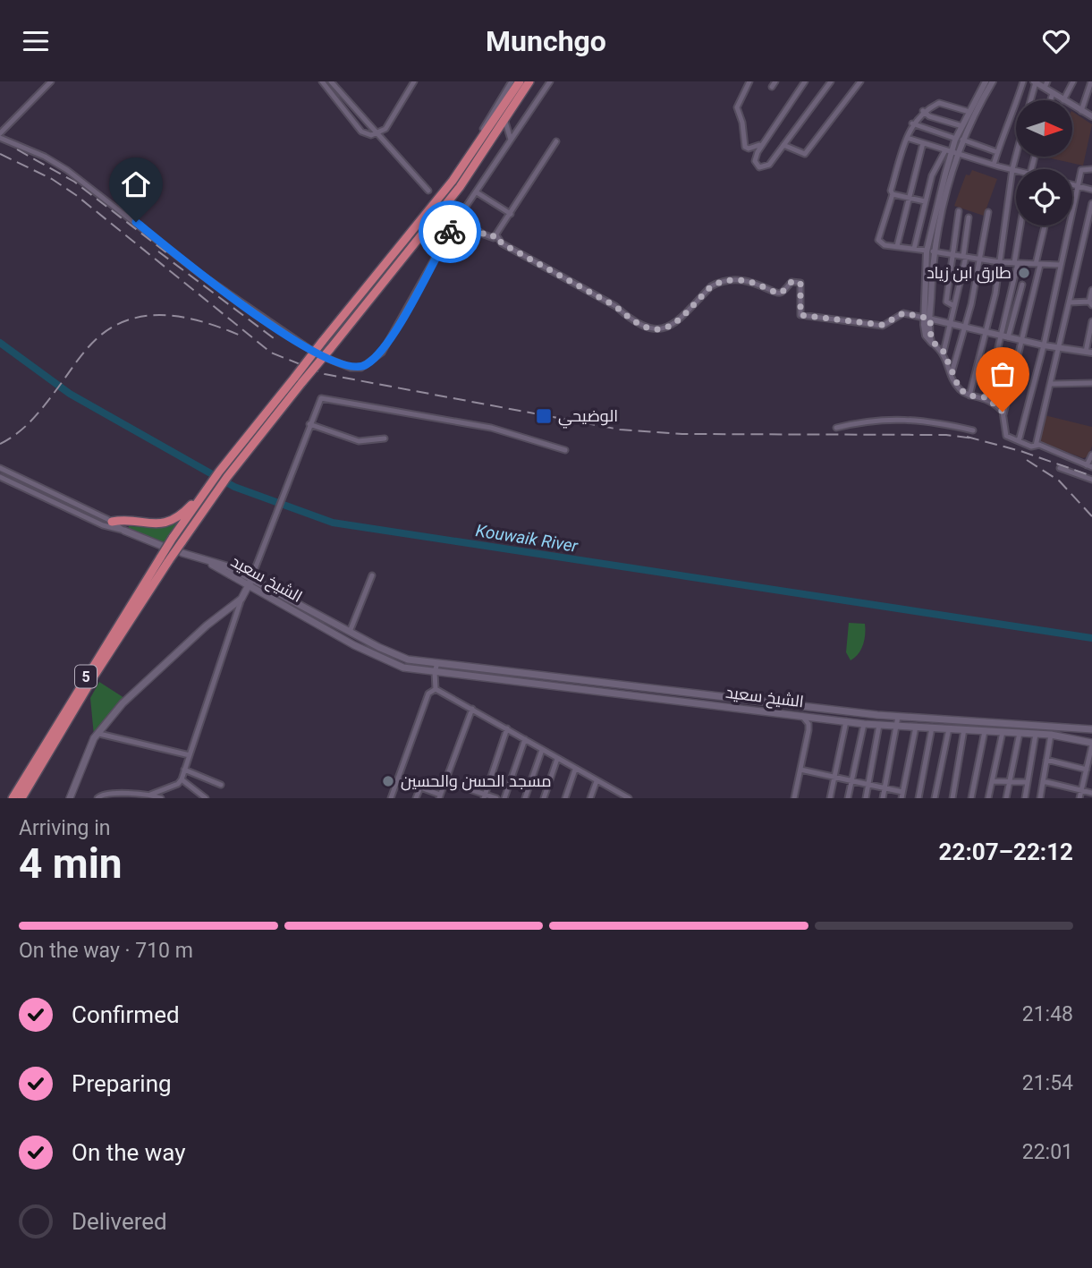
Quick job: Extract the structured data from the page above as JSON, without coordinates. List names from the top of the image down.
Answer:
{
  "streets": {
    "highway": ["5"],
    "main road": ["الشيخ سعيد"]
  },
  "water": ["Kouwaik River"],
  "places": {
    "other": ["طارق ابن زياد", "مسجد الحسن والحسين"],
    "transit": ["الوضيحي"]
  },
  "north": "right",
  "page": {
    "header": "Munchgo",
    "heading": ["4 min", "Arriving in", "22:07–22:12"],
    "bar": "On the way · 710 m",
    "list": [
      ["Confirmed", "21:48"],
      ["Preparing", "21:54"],
      ["On the way", "22:01"],
      "Delivered"
    ]
  }
}
